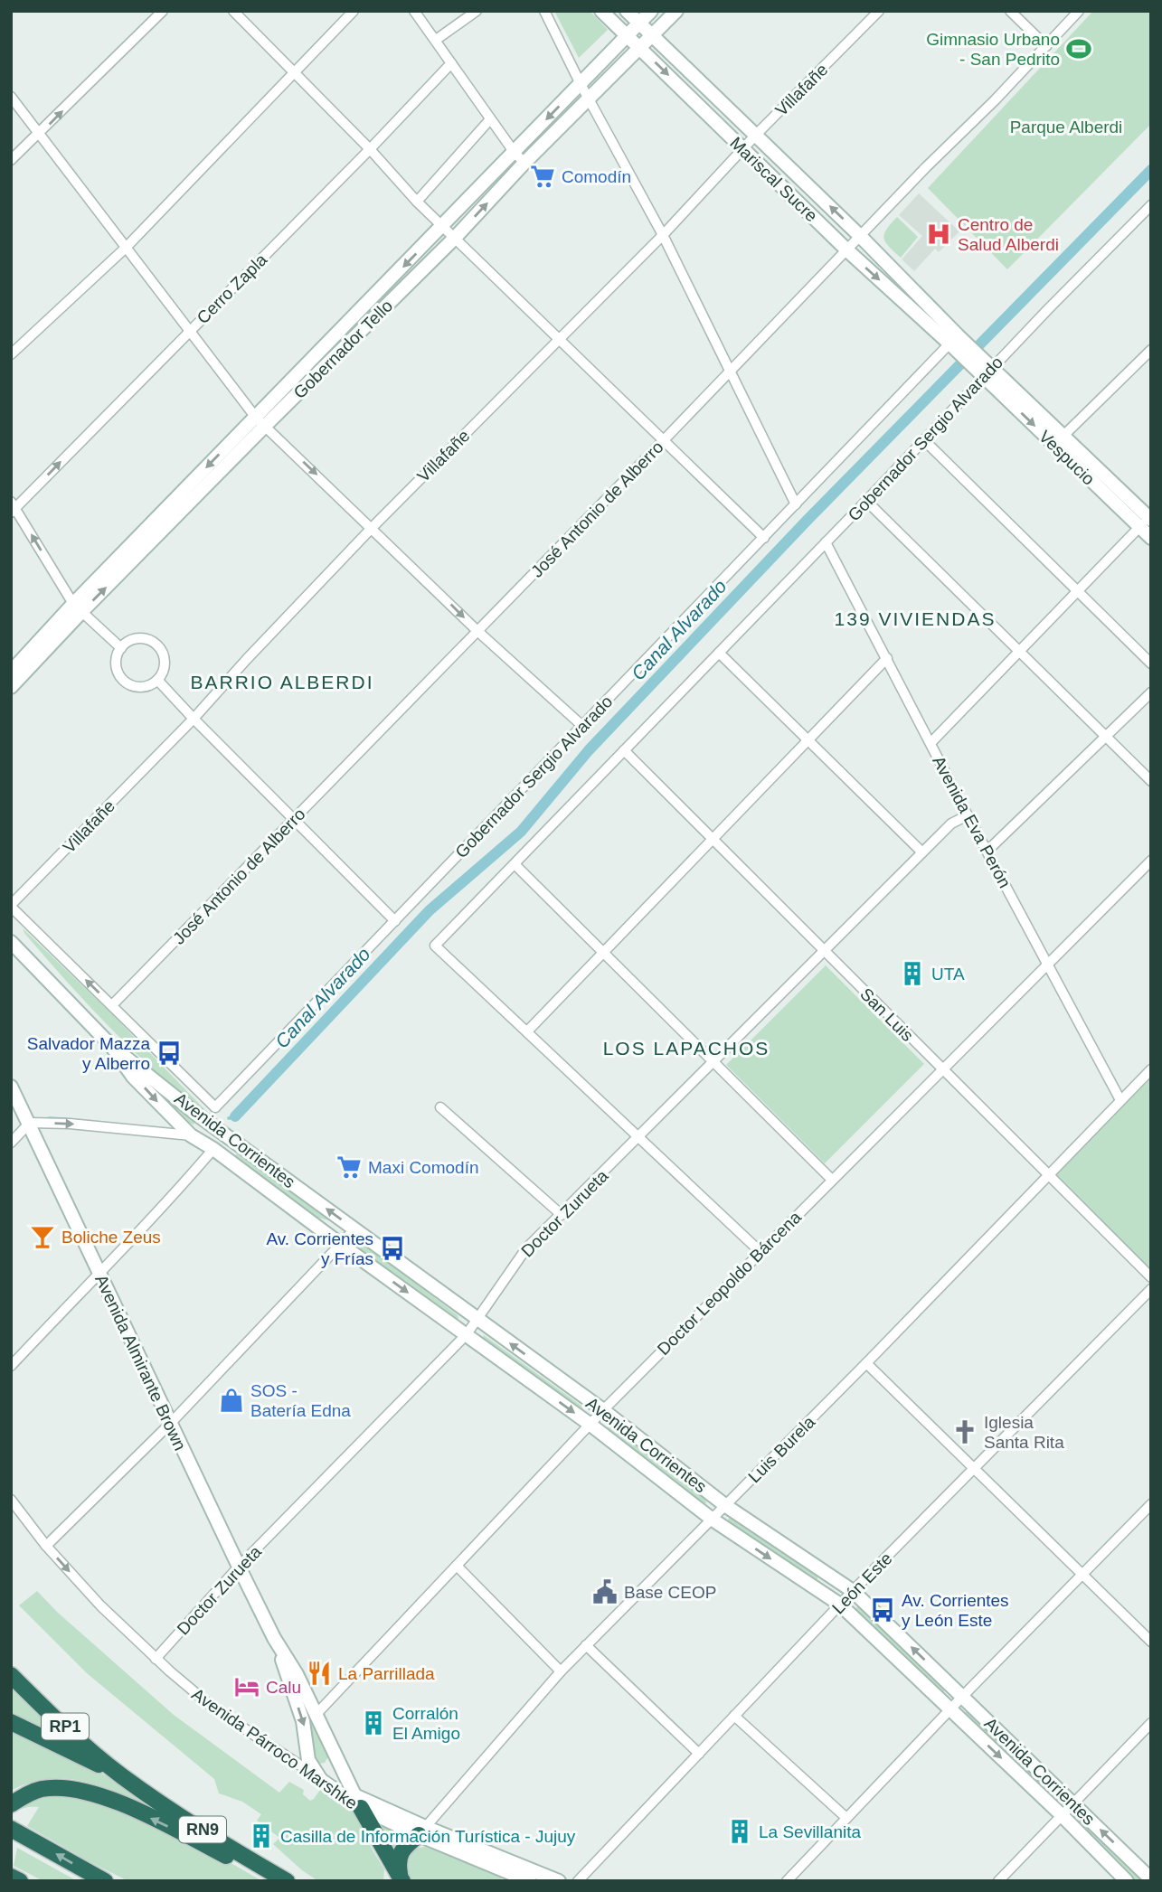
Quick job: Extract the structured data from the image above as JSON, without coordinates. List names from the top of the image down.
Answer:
{
  "streets": {
    "highway": ["RP1", "RN9"],
    "street": [
      "Villafañe",
      "Mariscal Sucre",
      "Cerro Zapla",
      "Gobernador Tello",
      "Gobernador Sergio Alvarado",
      "Vespucio",
      "José Antonio de Alberro",
      "Avenida Eva Perón",
      "San Luis",
      "Avenida Corrientes",
      "Doctor Zurueta",
      "Doctor Leopoldo Bárcena",
      "Avenida Almirante Brown",
      "Luis Burela",
      "León Este",
      "Avenida Párroco Marshke"
    ]
  },
  "crossings": [
    ["Villafañe", "Mariscal Sucre"],
    ["Mariscal Sucre", "Gobernador Tello"],
    ["Mariscal Sucre", "Gobernador Sergio Alvarado"],
    ["Mariscal Sucre", "José Antonio de Alberro"],
    ["Gobernador Sergio Alvarado", "Vespucio"],
    ["Gobernador Sergio Alvarado", "Avenida Eva Perón"],
    ["Gobernador Sergio Alvarado", "San Luis"],
    ["Avenida Eva Perón", "Doctor Zurueta"],
    ["Avenida Eva Perón", "Doctor Leopoldo Bárcena"],
    ["Avenida Eva Perón", "Luis Burela"],
    ["San Luis", "Doctor Zurueta"],
    ["San Luis", "Doctor Leopoldo Bárcena"],
    ["San Luis", "Luis Burela"],
    ["Avenida Corrientes", "Doctor Zurueta"],
    ["Avenida Corrientes", "Doctor Leopoldo Bárcena"],
    ["Avenida Corrientes", "Luis Burela"],
    ["Avenida Corrientes", "León Este"],
    ["Doctor Zurueta", "Avenida Almirante Brown"],
    ["Doctor Zurueta", "Avenida Párroco Marshke"],
    ["Luis Burela", "Avenida Párroco Marshke"],
    ["RP1", "RN9"]
  ],
  "one_way": ["Cerro Zapla"],
  "districts": ["139 VIVIENDAS", "BARRIO ALBERDI", "LOS LAPACHOS"],
  "water": ["Canal Alvarado"],
  "parks": ["Parque Alberdi"],
  "places": {
    "sports": ["Gimnasio Urbano - San Pedrito"],
    "supermarket": ["Comodín", "Maxi Comodín"],
    "hospital": ["Centro de Salud Alberdi"],
    "building": [
      "UTA",
      "Corralón El Amigo",
      "La Sevillanita",
      "Casilla de Información Turística - Jujuy"
    ],
    "bus stop": ["Salvador Mazza y Alberro", "Av. Corrientes y Frías", "Av. Corrientes y León Este"],
    "bar": ["Boliche Zeus"],
    "shop": ["SOS - Batería Edna"],
    "church": ["Iglesia Santa Rita"],
    "public building": ["Base CEOP"],
    "restaurant": ["La Parrillada"],
    "hotel": ["Calu"]
  }
}
